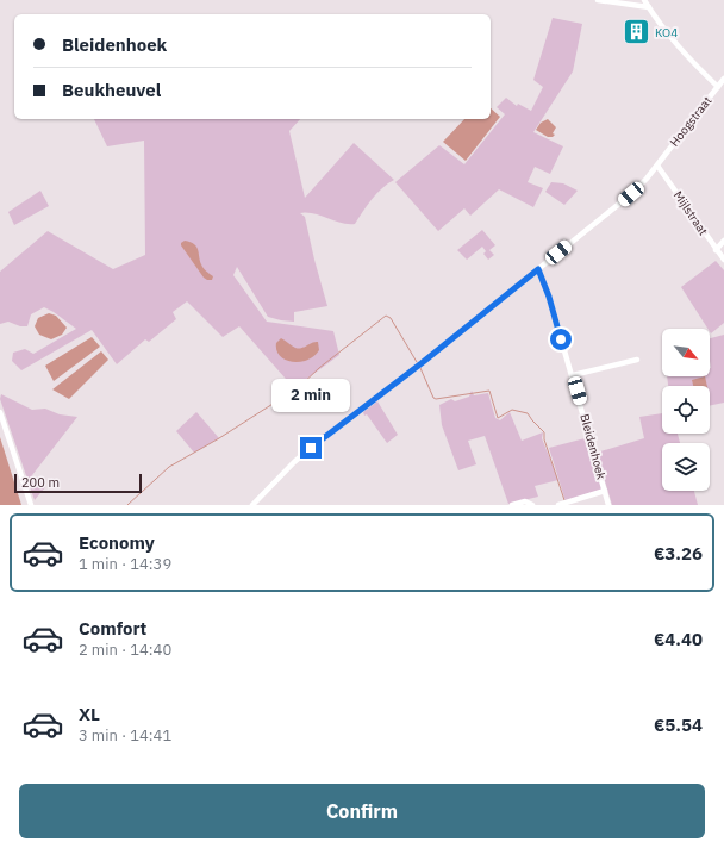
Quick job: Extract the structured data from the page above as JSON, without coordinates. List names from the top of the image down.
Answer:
{
  "streets": {
    "street": ["Hoogstraat", "Mijlstraat", "Bleidenhoek"]
  },
  "crossings": [
    ["Hoogstraat", "Mijlstraat"],
    ["Hoogstraat", "Bleidenhoek"]
  ],
  "places": {
    "building": ["KO4"]
  },
  "scale_bar": "200 m",
  "north": "bottom right",
  "page": {
    "banner": ["Bleidenhoek", "Beukheuvel"],
    "bubble": "2 min",
    "scale": "200 m",
    "list": [
      {
        "name": "Economy",
        "note": "1 min · 14:39",
        "value": "€3.26"
      },
      {
        "name": "Comfort",
        "note": "2 min · 14:40",
        "value": "€4.40"
      },
      {
        "name": "XL",
        "note": "3 min · 14:41",
        "value": "€5.54"
      }
    ],
    "buttons": "Confirm"
  }
}
